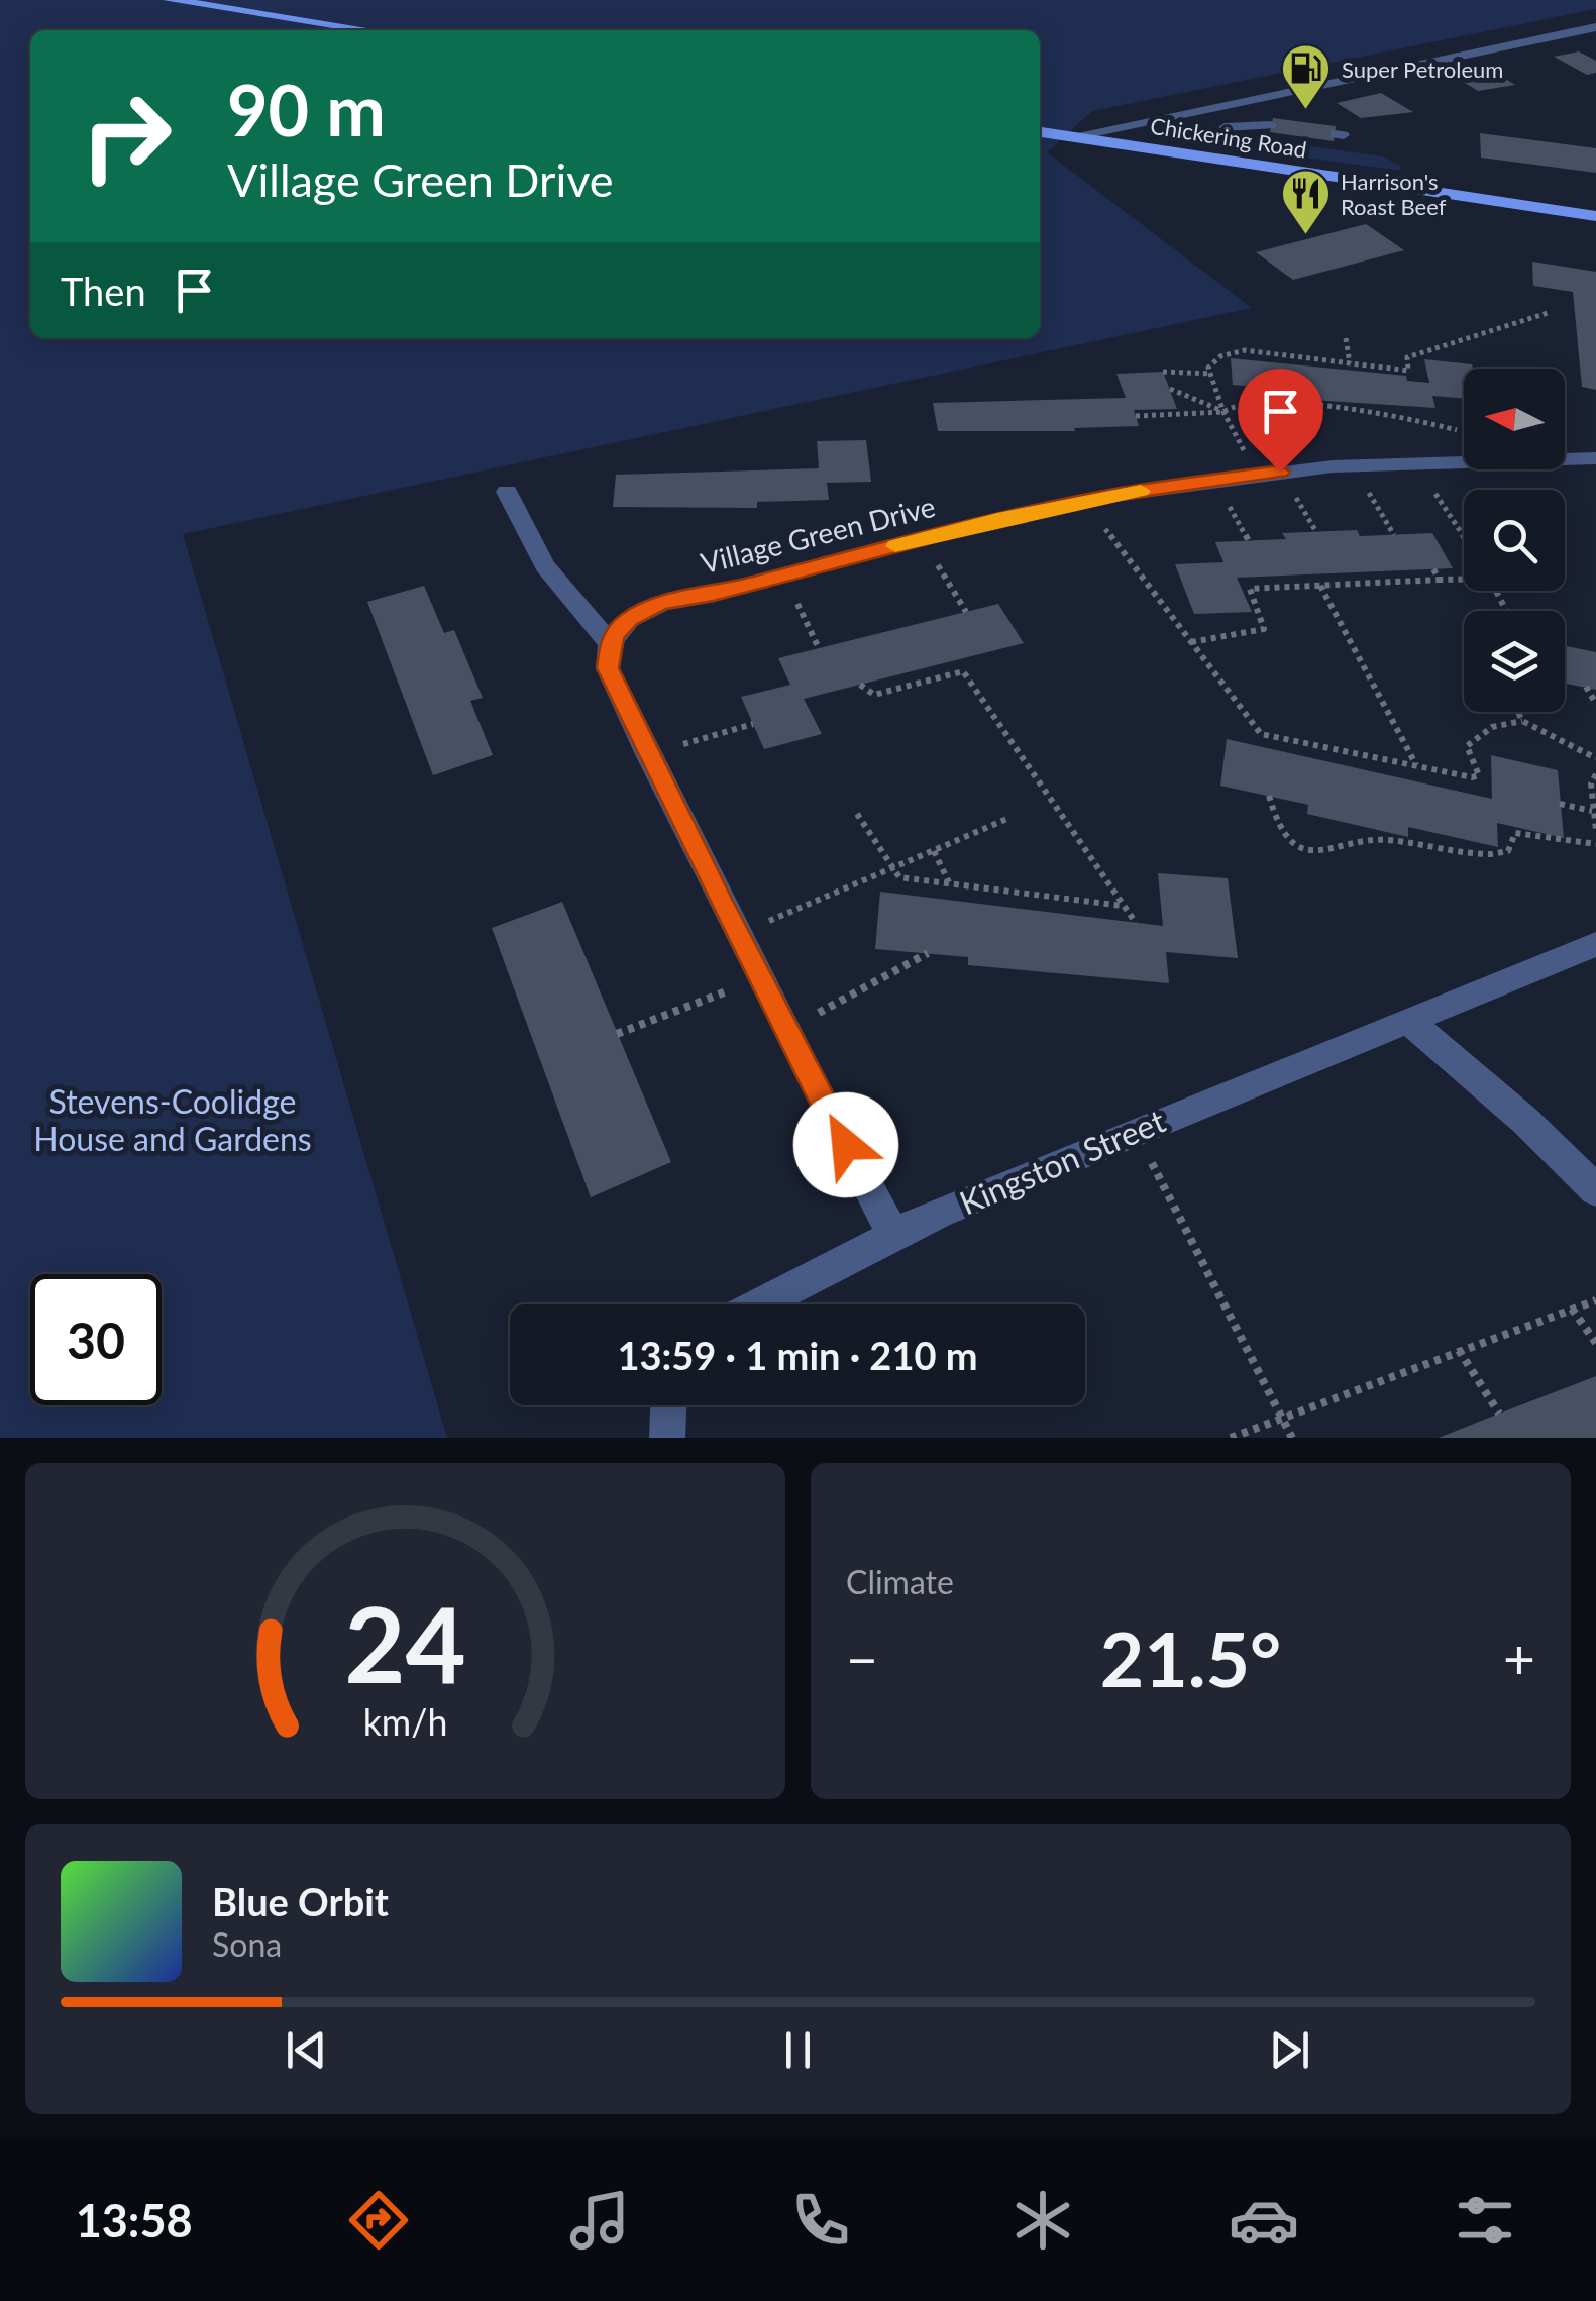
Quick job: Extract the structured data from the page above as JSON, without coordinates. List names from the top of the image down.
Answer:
{
  "streets": {
    "main road": ["Chickering Road"],
    "street": ["Village Green Drive", "Kingston Street"]
  },
  "parks": ["Stevens-Coolidge House and Gardens"],
  "places": {
    "fuel station": ["Super Petroleum"],
    "restaurant": ["Harrison's Roast Beef"]
  },
  "north": "left",
  "page": {
    "turn": ["90 m", "Village Green Drive"],
    "then": "Then",
    "limit": "30",
    "trip": "13:59 · 1 min · 210 m",
    "tile": "Climate",
    "heat": ["−", "21.5°", "+"],
    "song": ["Blue Orbit", "Sona"],
    "tabs": "13:58",
    "gauge": ["24", "km/h"]
  }
}
